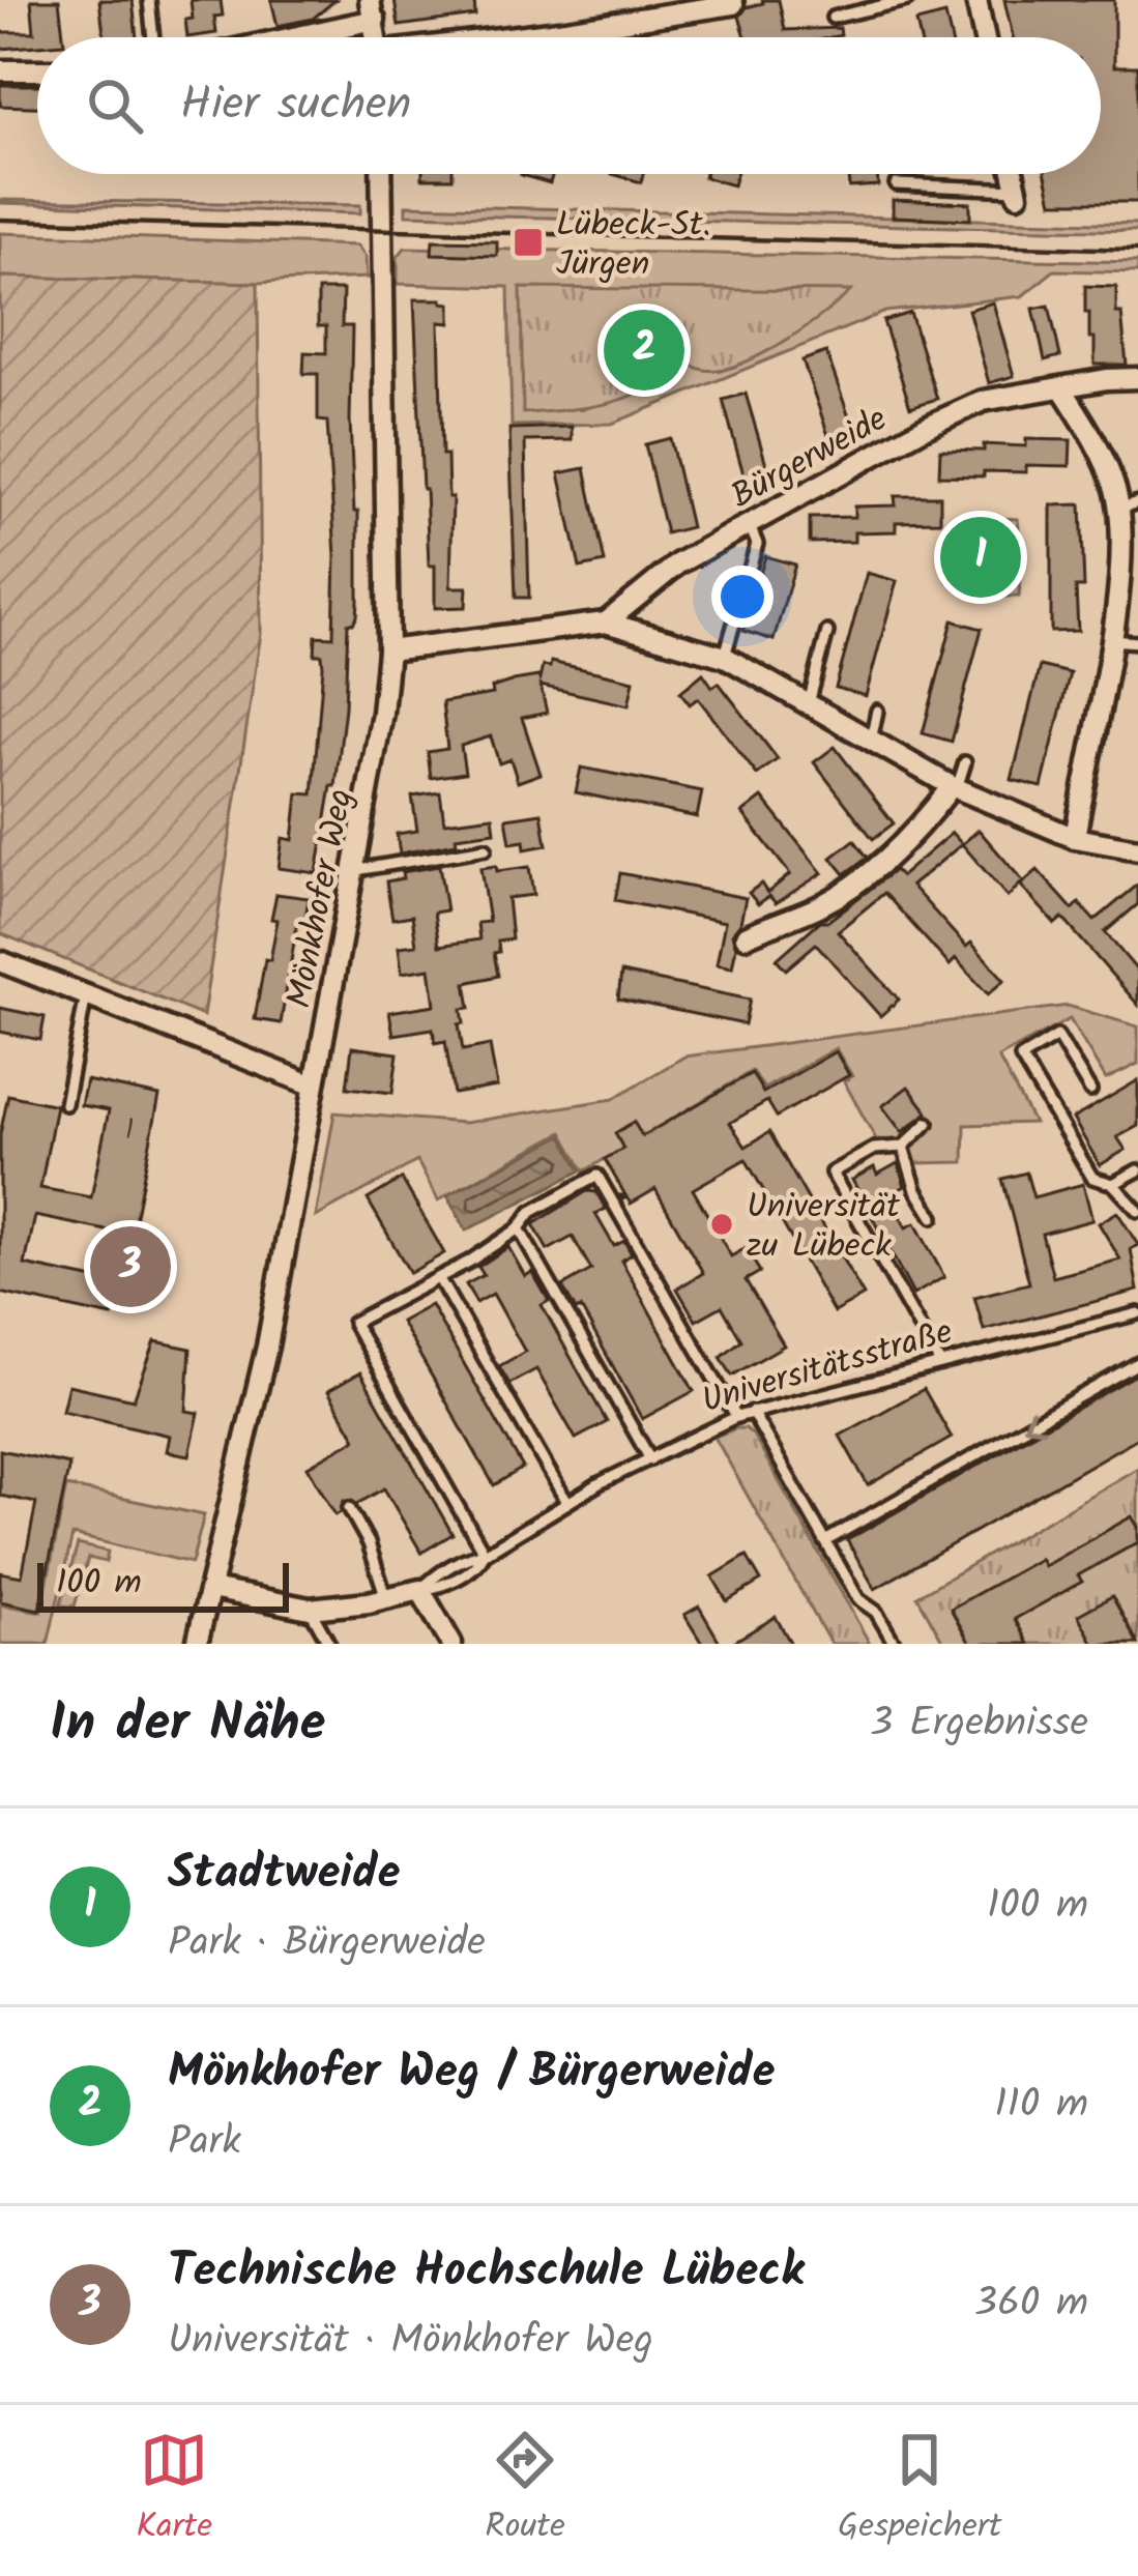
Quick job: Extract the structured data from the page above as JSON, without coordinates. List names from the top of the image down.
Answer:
{
  "streets": {
    "street": ["Bürgerweide", "Mönkhofer Weg", "Universitätsstraße"]
  },
  "crossings": [
    ["Mönkhofer Weg", "Universitätsstraße"]
  ],
  "places": {
    "transit": ["Lübeck-St. Jürgen"],
    "other": ["Universität zu Lübeck"]
  },
  "house_numbers": ["1"],
  "scale_bar": "100 m",
  "page": {
    "search": "Hier suchen",
    "pins": ["2", "1", "3"],
    "scale": "100 m",
    "heading": ["In der Nähe", "3 Ergebnisse"],
    "list": [
      {
        "mark": "1",
        "name": "Stadtweide",
        "note": "Park · Bürgerweide",
        "value": "100 m"
      },
      {
        "mark": "2",
        "name": "Mönkhofer Weg / Bürgerweide",
        "note": "Park",
        "value": "110 m"
      },
      {
        "mark": "3",
        "name": "Technische Hochschule Lübeck",
        "note": "Universität · Mönkhofer Weg",
        "value": "360 m"
      }
    ],
    "nav": ["Karte", "Route", "Gespeichert"]
  }
}
